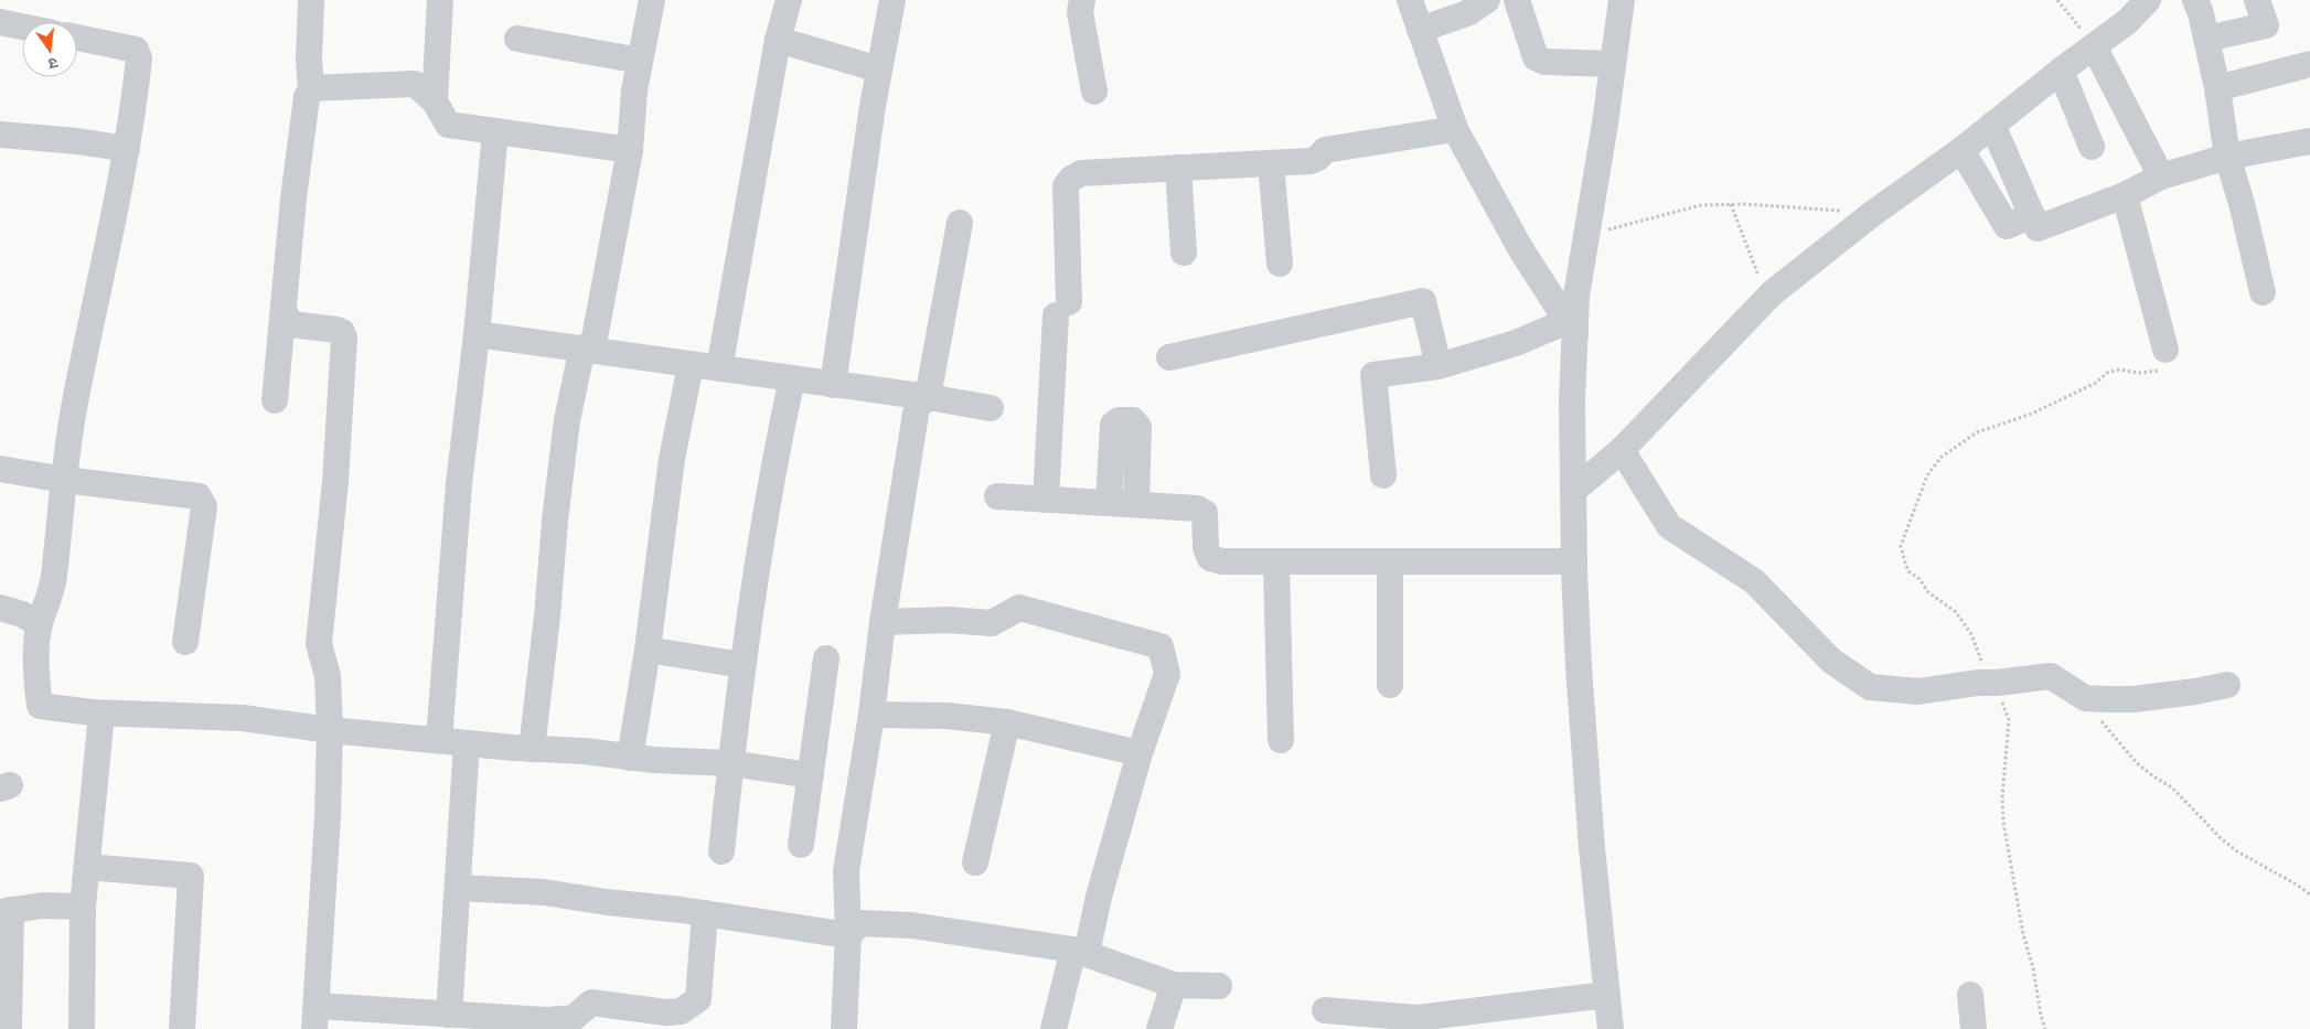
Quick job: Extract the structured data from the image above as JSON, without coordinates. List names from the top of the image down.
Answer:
{
  "north": "bottom"
}
